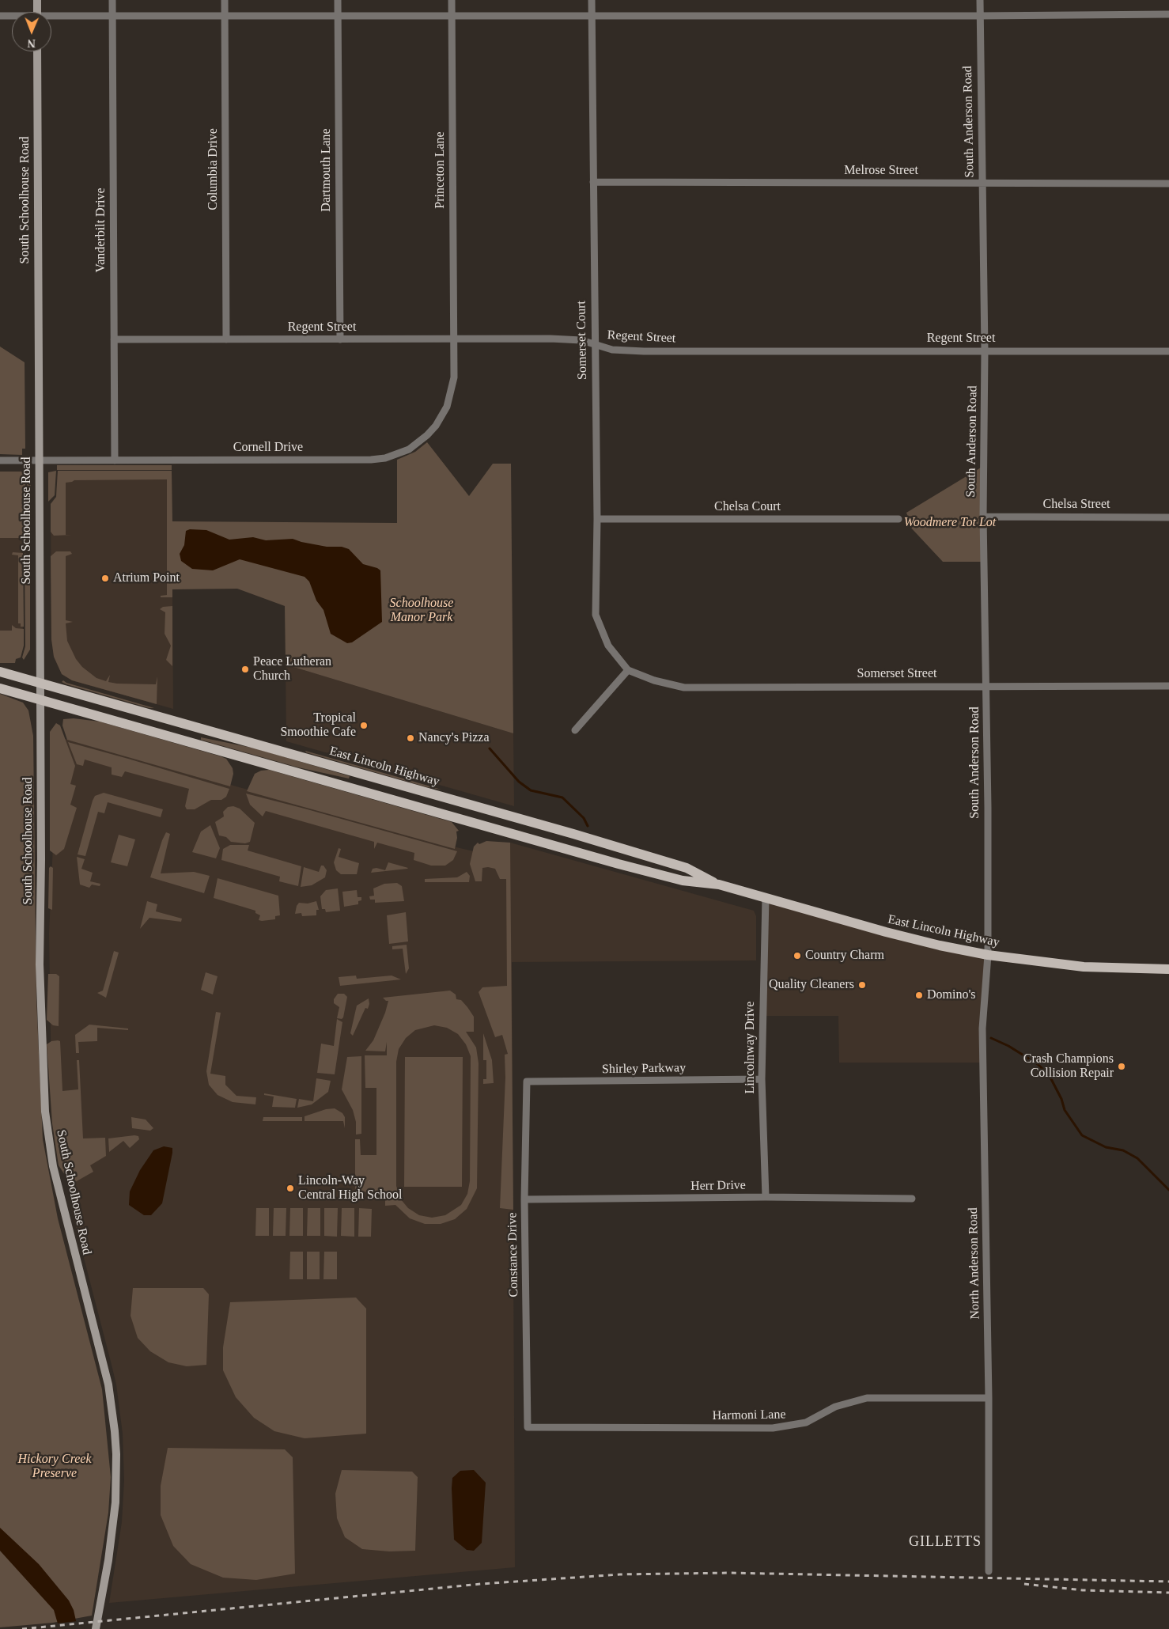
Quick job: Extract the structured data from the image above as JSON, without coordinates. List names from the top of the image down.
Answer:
{
  "streets": {
    "main road": ["East Lincoln Highway"],
    "street": [
      "South Anderson Road",
      "Columbia Drive",
      "Dartmouth Lane",
      "Princeton Lane",
      "Melrose Street",
      "South Schoolhouse Road",
      "Vanderbilt Drive",
      "Regent Street",
      "Somerset Court",
      "Cornell Drive",
      "Chelsa Street",
      "Chelsa Court",
      "Somerset Street",
      "Lincolnway Drive",
      "Shirley Parkway",
      "Herr Drive",
      "Constance Drive",
      "North Anderson Road",
      "Harmoni Lane"
    ]
  },
  "crossings": [
    ["South Anderson Road", "Melrose Street"],
    ["South Anderson Road", "Regent Street"],
    ["South Anderson Road", "Chelsa Street"],
    ["South Anderson Road", "Somerset Street"],
    ["South Anderson Road", "East Lincoln Highway"],
    ["South Anderson Road", "North Anderson Road"],
    ["Columbia Drive", "Regent Street"],
    ["Dartmouth Lane", "Regent Street"],
    ["Princeton Lane", "Regent Street"],
    ["Princeton Lane", "Cornell Drive"],
    ["Melrose Street", "Somerset Court"],
    ["South Schoolhouse Road", "Cornell Drive"],
    ["South Schoolhouse Road", "East Lincoln Highway"],
    ["Vanderbilt Drive", "Regent Street"],
    ["Vanderbilt Drive", "Cornell Drive"],
    ["Regent Street", "Somerset Court"],
    ["Regent Street", "Cornell Drive"],
    ["Somerset Court", "Chelsa Court"],
    ["Somerset Court", "Somerset Street"],
    ["East Lincoln Highway", "Lincolnway Drive"],
    ["East Lincoln Highway", "North Anderson Road"],
    ["Lincolnway Drive", "Shirley Parkway"],
    ["Lincolnway Drive", "Herr Drive"],
    ["Shirley Parkway", "Constance Drive"],
    ["Herr Drive", "Constance Drive"],
    ["Constance Drive", "Harmoni Lane"],
    ["North Anderson Road", "Harmoni Lane"]
  ],
  "districts": ["GILLETTS"],
  "parks": ["Woodmere Tot Lot", "Schoolhouse Manor Park", "Hickory Creek Preserve"],
  "places": [
    "Atrium Point",
    "Peace Lutheran Church",
    "Tropical Smoothie Cafe",
    "Nancy's Pizza",
    "Country Charm",
    "Quality Cleaners",
    "Domino's",
    "Crash Champions Collision Repair",
    "Lincoln-Way Central High School"
  ],
  "north": "bottom"
}
